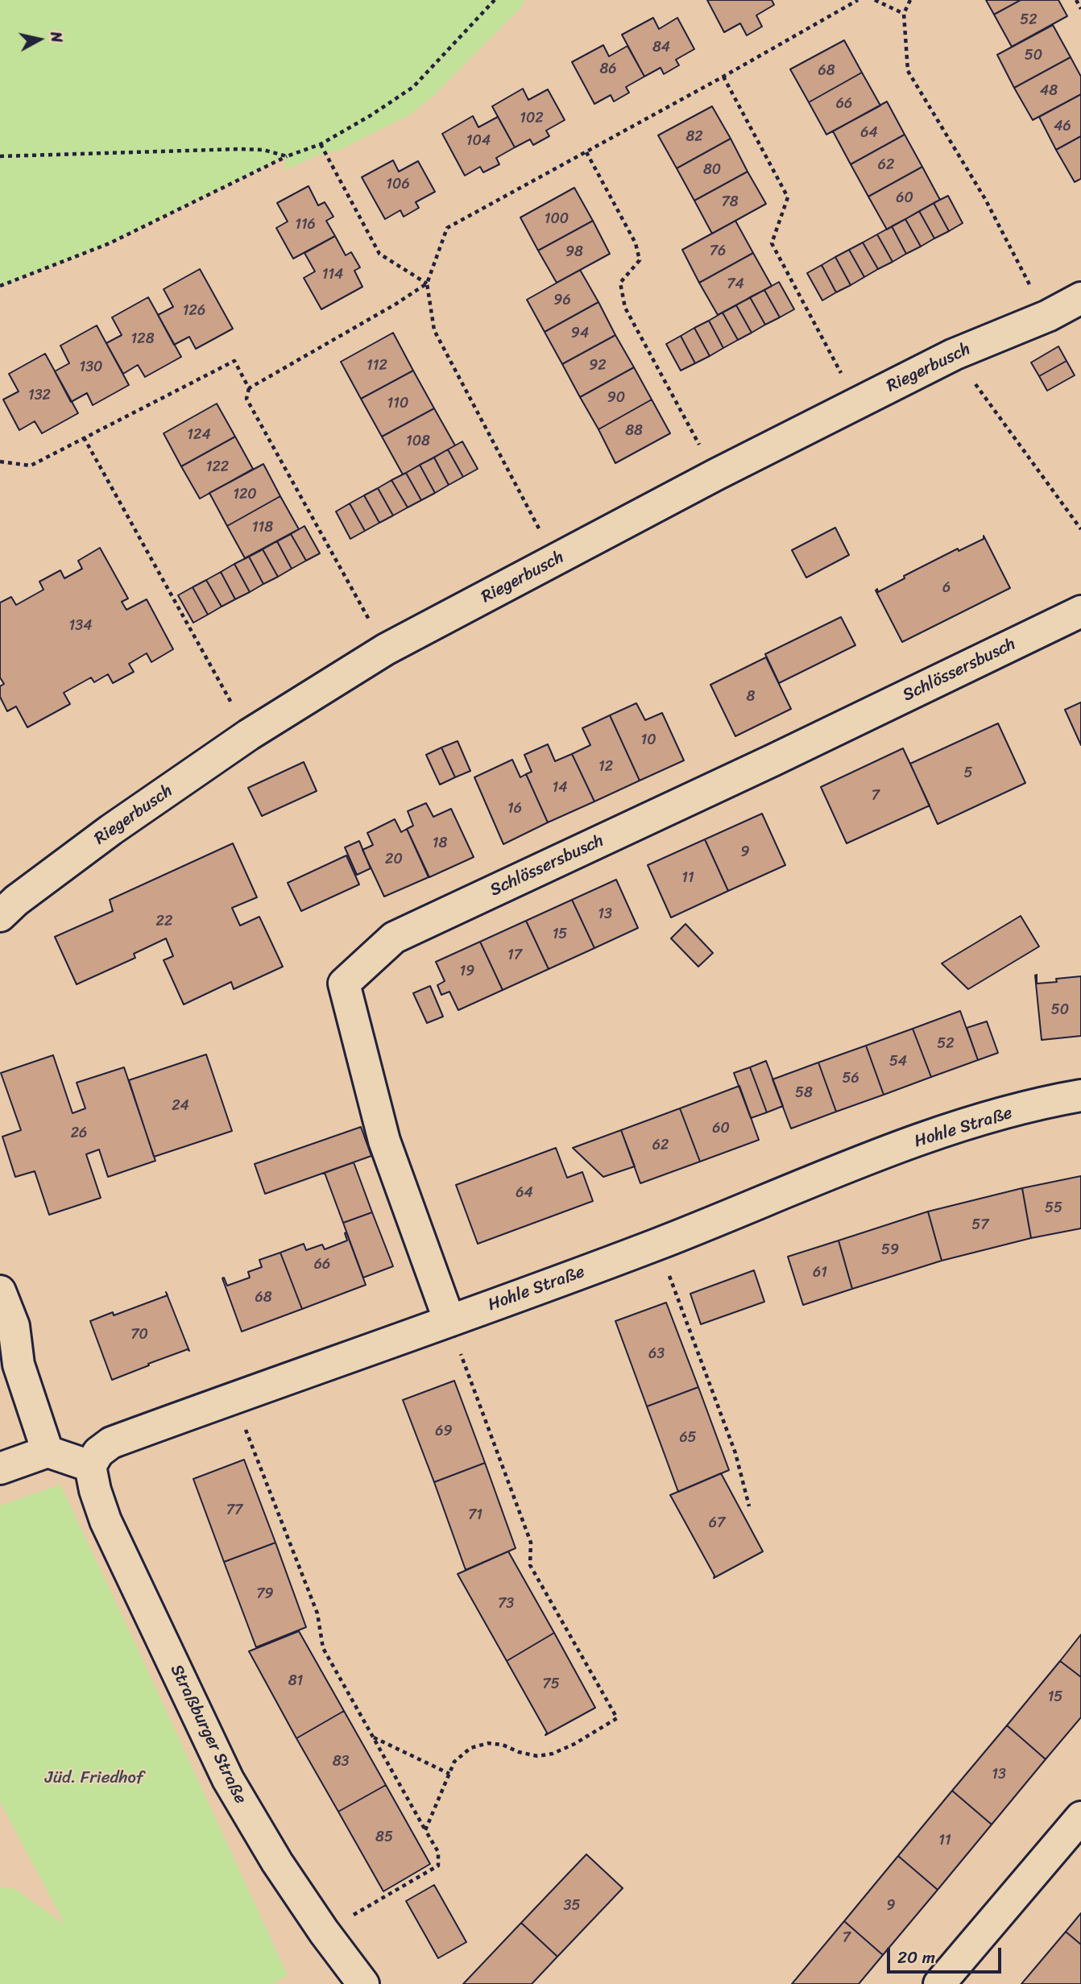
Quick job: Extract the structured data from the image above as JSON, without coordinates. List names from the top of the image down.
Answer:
{
  "streets": {
    "street": [
      "Riegerbusch",
      "Schlössersbusch",
      "Hohle Straße",
      "Straßburger Straße"
    ]
  },
  "crossings": [
    ["Schlössersbusch", "Hohle Straße"],
    ["Hohle Straße", "Straßburger Straße"]
  ],
  "parks": ["Jüd. Friedhof"],
  "house_numbers": [
    "52",
    "84",
    "50",
    "86",
    "68",
    "48",
    "66",
    "102",
    "46",
    "64",
    "82",
    "104",
    "62",
    "80",
    "106",
    "60",
    "78",
    "100",
    "116",
    "76",
    "98",
    "114",
    "74",
    "96",
    "126",
    "94",
    "128",
    "112",
    "92",
    "130",
    "132",
    "90",
    "110",
    "88",
    "124",
    "108",
    "122",
    "120",
    "118",
    "6",
    "134",
    "8",
    "10",
    "12",
    "5",
    "14",
    "7",
    "16",
    "18",
    "9",
    "20",
    "11",
    "13",
    "22",
    "15",
    "17",
    "19",
    "50",
    "52",
    "54",
    "56",
    "58",
    "24",
    "60",
    "26",
    "62",
    "64",
    "55",
    "57",
    "59",
    "66",
    "61",
    "68",
    "70",
    "63",
    "69",
    "65",
    "77",
    "71",
    "67",
    "79",
    "73",
    "81",
    "75",
    "15",
    "83",
    "13",
    "85",
    "11",
    "35",
    "9",
    "7"
  ],
  "scale_bar": "20 m",
  "north": "right"
}
